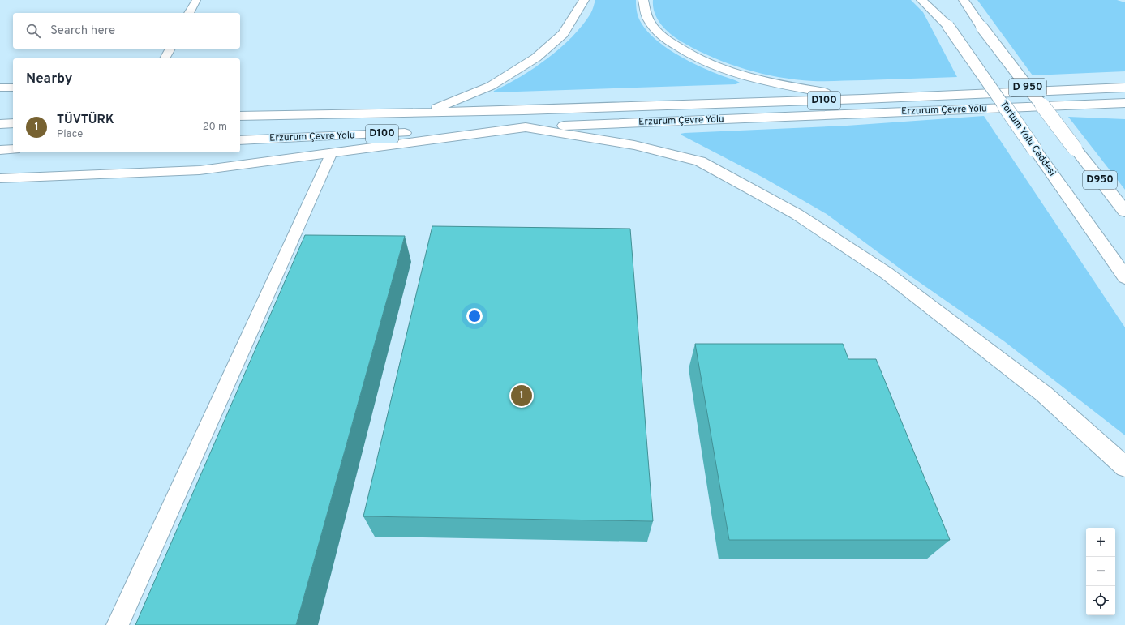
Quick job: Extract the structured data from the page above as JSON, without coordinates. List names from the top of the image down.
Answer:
{
  "streets": {
    "highway": [
      "D 950",
      "D100",
      "Erzurum Çevre Yolu",
      "Tortum Yolu Caddesi",
      "D950"
    ]
  },
  "crossings": [
    ["D 950", "D950"]
  ],
  "page": {
    "search": "Search here",
    "heading": "Nearby",
    "list": [
      {
        "mark": "1",
        "name": "TÜVTÜRK",
        "note": "Place",
        "value": "20 m"
      }
    ],
    "pins": "1",
    "map_buttons": ["+", "−"]
  }
}
